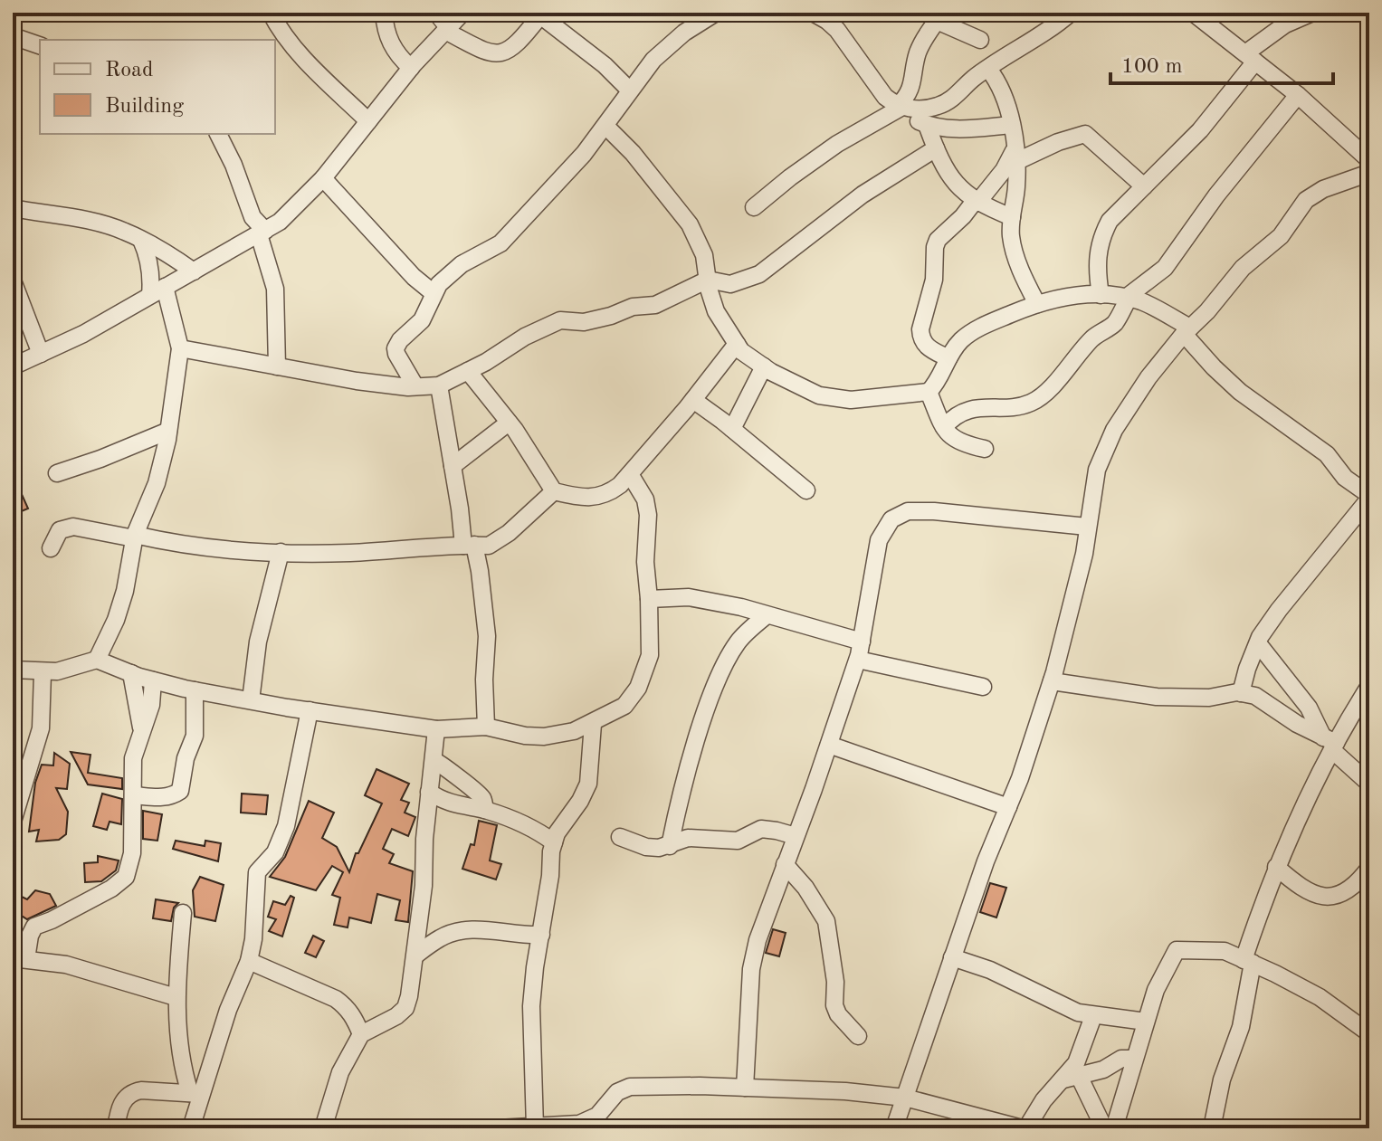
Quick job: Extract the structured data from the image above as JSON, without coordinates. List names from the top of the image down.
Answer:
{
  "legend": ["Road", "Building"],
  "scale_bar": "100 m"
}
